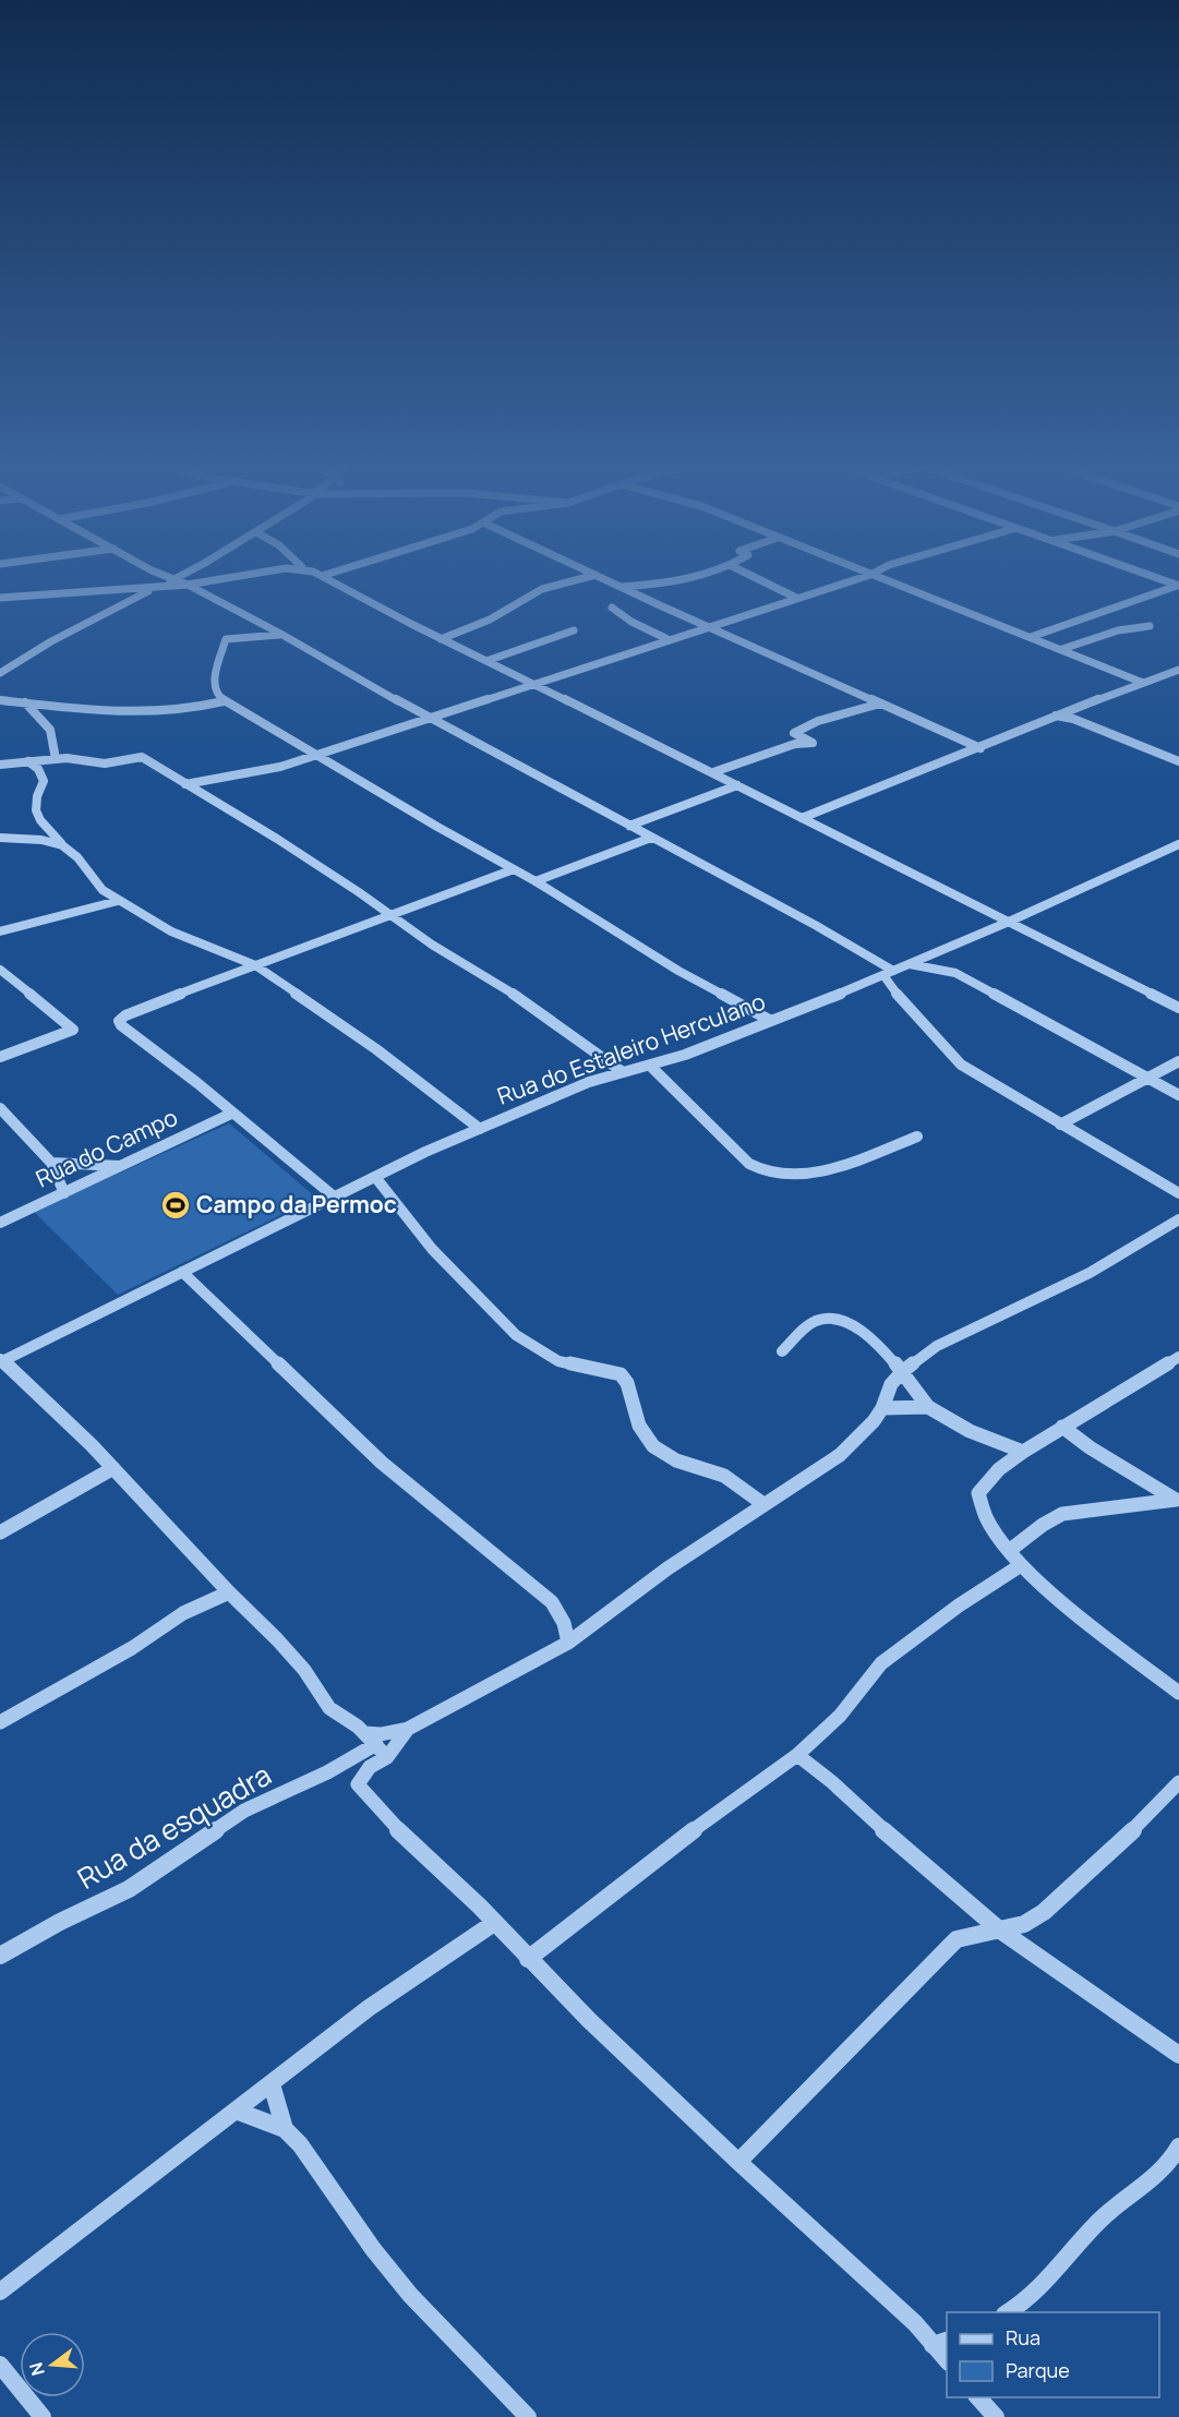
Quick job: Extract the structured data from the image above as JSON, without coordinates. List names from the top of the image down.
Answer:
{
  "streets": {
    "street": ["Rua do Estaleiro Herculano", "Rua do Campo", "Rua da esquadra"]
  },
  "places": {
    "sports": ["Campo da Permoc"]
  },
  "legend": ["Rua", "Parque"],
  "north": "left"
}
